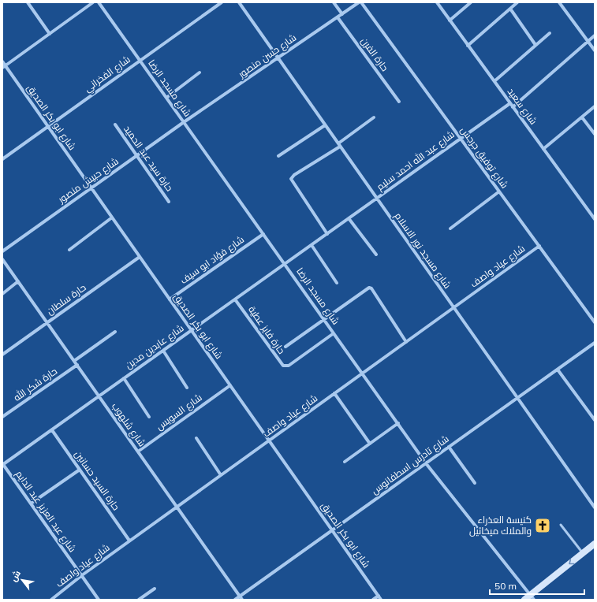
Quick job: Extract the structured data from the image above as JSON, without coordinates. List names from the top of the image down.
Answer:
{
  "streets": {
    "street": [
      "حارة الفرن",
      "شارع حسن منصور",
      "شارع الفخراني",
      "شارع مسجد الرضا",
      "شارع سعيد",
      "شارع ابو بكر الصديق",
      "شارع توفيق جرجس",
      "حارة سيد عبد الحميد",
      "شارع عبد الله احمد سليم",
      "شارع حبيش منصور",
      "شارع مسجد نور الاسلام",
      "شارع فؤاد ابو سيف",
      "شارع عياد واصف",
      "حارة سلطان",
      "حارة فايز عطية",
      "شارع عابدين مدين",
      "حارة شكر الله",
      "شارع السويس",
      "شارع شلهوب",
      "شارع تادرس اسطفانوس",
      "حارة السيد حسانين",
      "شارع عبد العزيز عبد الدايم"
    ]
  },
  "crossings": [
    ["حارة الفرن", "شارع حسن منصور"],
    ["شارع حسن منصور", "شارع مسجد الرضا"],
    ["شارع حسن منصور", "شارع حبيش منصور"],
    ["شارع حسن منصور", "شارع مسجد نور الاسلام"],
    ["شارع الفخراني", "شارع مسجد الرضا"],
    ["شارع الفخراني", "شارع ابو بكر الصديق"],
    ["شارع مسجد الرضا", "شارع حبيش منصور"],
    ["شارع مسجد الرضا", "شارع فؤاد ابو سيف"],
    ["شارع مسجد الرضا", "شارع عياد واصف"],
    ["شارع مسجد الرضا", "حارة فايز عطية"],
    ["شارع مسجد الرضا", "شارع عابدين مدين"],
    ["شارع مسجد الرضا", "شارع تادرس اسطفانوس"],
    ["شارع سعيد", "شارع عبد الله احمد سليم"],
    ["شارع ابو بكر الصديق", "شارع حبيش منصور"],
    ["شارع ابو بكر الصديق", "شارع فؤاد ابو سيف"],
    ["شارع ابو بكر الصديق", "شارع عياد واصف"],
    ["شارع ابو بكر الصديق", "حارة سلطان"],
    ["شارع ابو بكر الصديق", "شارع عابدين مدين"],
    ["شارع ابو بكر الصديق", "شارع السويس"],
    ["شارع ابو بكر الصديق", "شارع تادرس اسطفانوس"],
    ["شارع توفيق جرجس", "شارع عبد الله احمد سليم"],
    ["شارع توفيق جرجس", "شارع عياد واصف"],
    ["حارة سيد عبد الحميد", "شارع حبيش منصور"],
    ["شارع عبد الله احمد سليم", "شارع مسجد نور الاسلام"],
    ["شارع عبد الله احمد سليم", "شارع عابدين مدين"],
    ["شارع مسجد نور الاسلام", "شارع عياد واصف"],
    ["شارع مسجد نور الاسلام", "شارع عابدين مدين"],
    ["شارع مسجد نور الاسلام", "شارع تادرس اسطفانوس"],
    ["شارع عياد واصف", "شارع شلهوب"],
    ["شارع عياد واصف", "حارة السيد حسانين"],
    ["شارع عياد واصف", "شارع عبد العزيز عبد الدايم"],
    ["حارة سلطان", "شارع شلهوب"],
    ["حارة فايز عطية", "شارع عابدين مدين"],
    ["شارع عابدين مدين", "شارع شلهوب"],
    ["شارع عابدين مدين", "حارة السيد حسانين"],
    ["شارع عابدين مدين", "شارع عبد العزيز عبد الدايم"],
    ["حارة شكر الله", "شارع شلهوب"],
    ["شارع السويس", "شارع شلهوب"],
    ["شارع شلهوب", "شارع تادرس اسطفانوس"]
  ],
  "places": {
    "church": ["كنيسة العذراء والملاك ميخائيل"]
  },
  "scale_bar": "50 m",
  "north": "top left"
}
